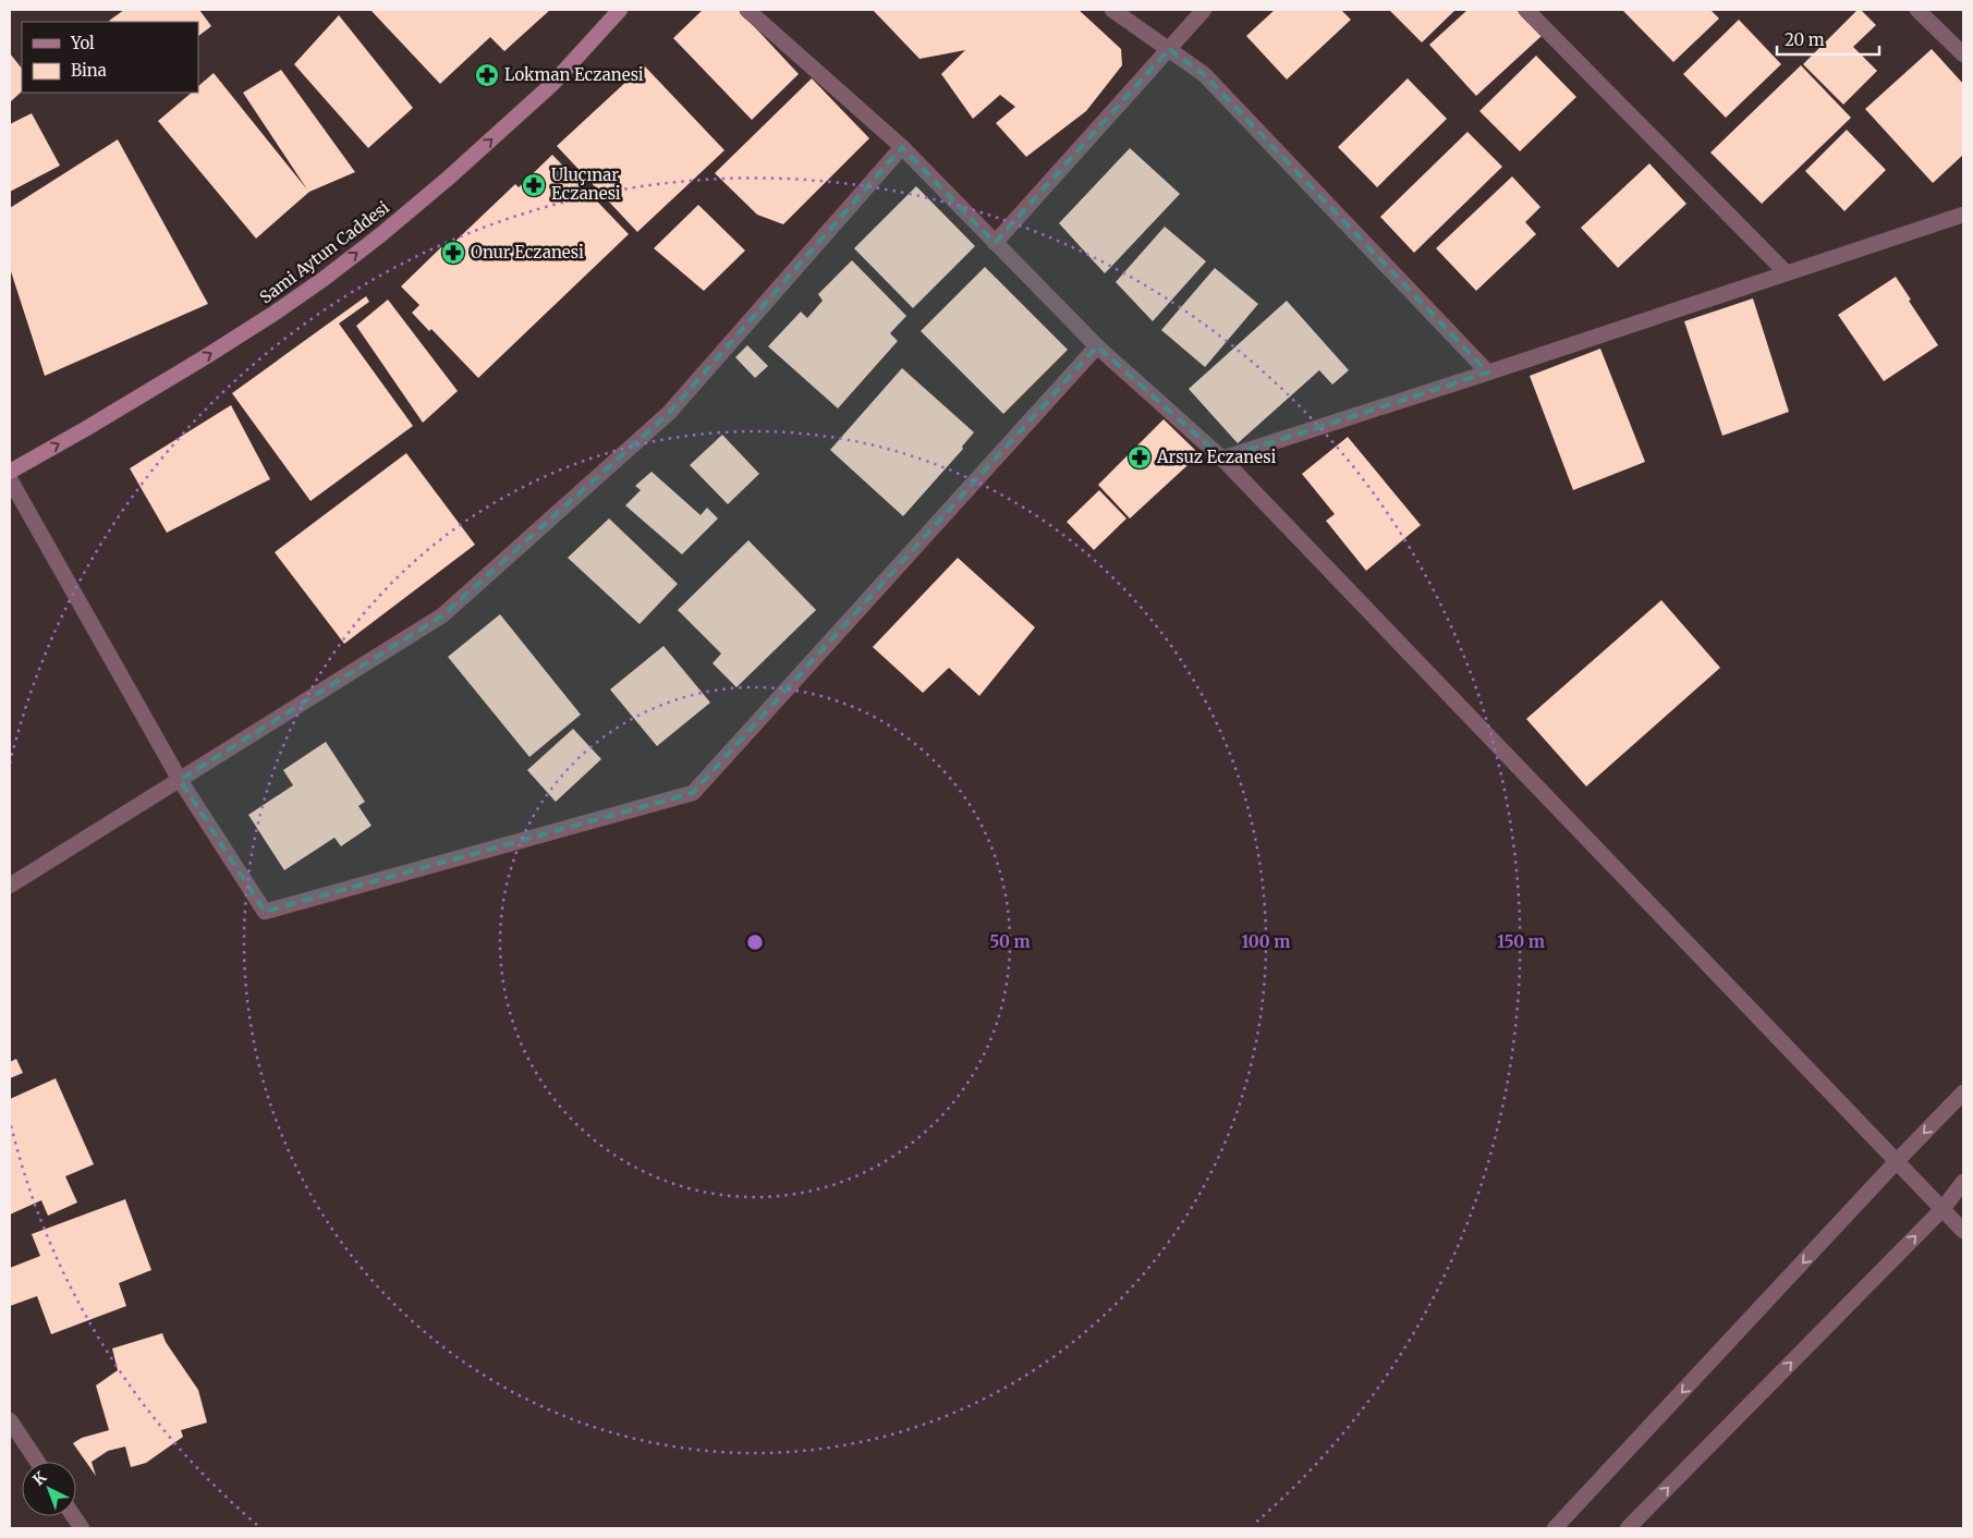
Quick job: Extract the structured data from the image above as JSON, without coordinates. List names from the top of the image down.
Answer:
{
  "streets": {
    "main road": ["Sami Aytun Caddesi"]
  },
  "one_way": ["Sami Aytun Caddesi"],
  "places": {
    "pharmacy": [
      "Lokman Eczanesi",
      "Uluçınar Eczanesi",
      "Onur Eczanesi",
      "Arsuz Eczanesi"
    ]
  },
  "legend": ["Yol", "Bina"],
  "scale_bar": "20 m",
  "north": "top left",
  "rings": ["50 m", "100 m", "150 m"]
}
